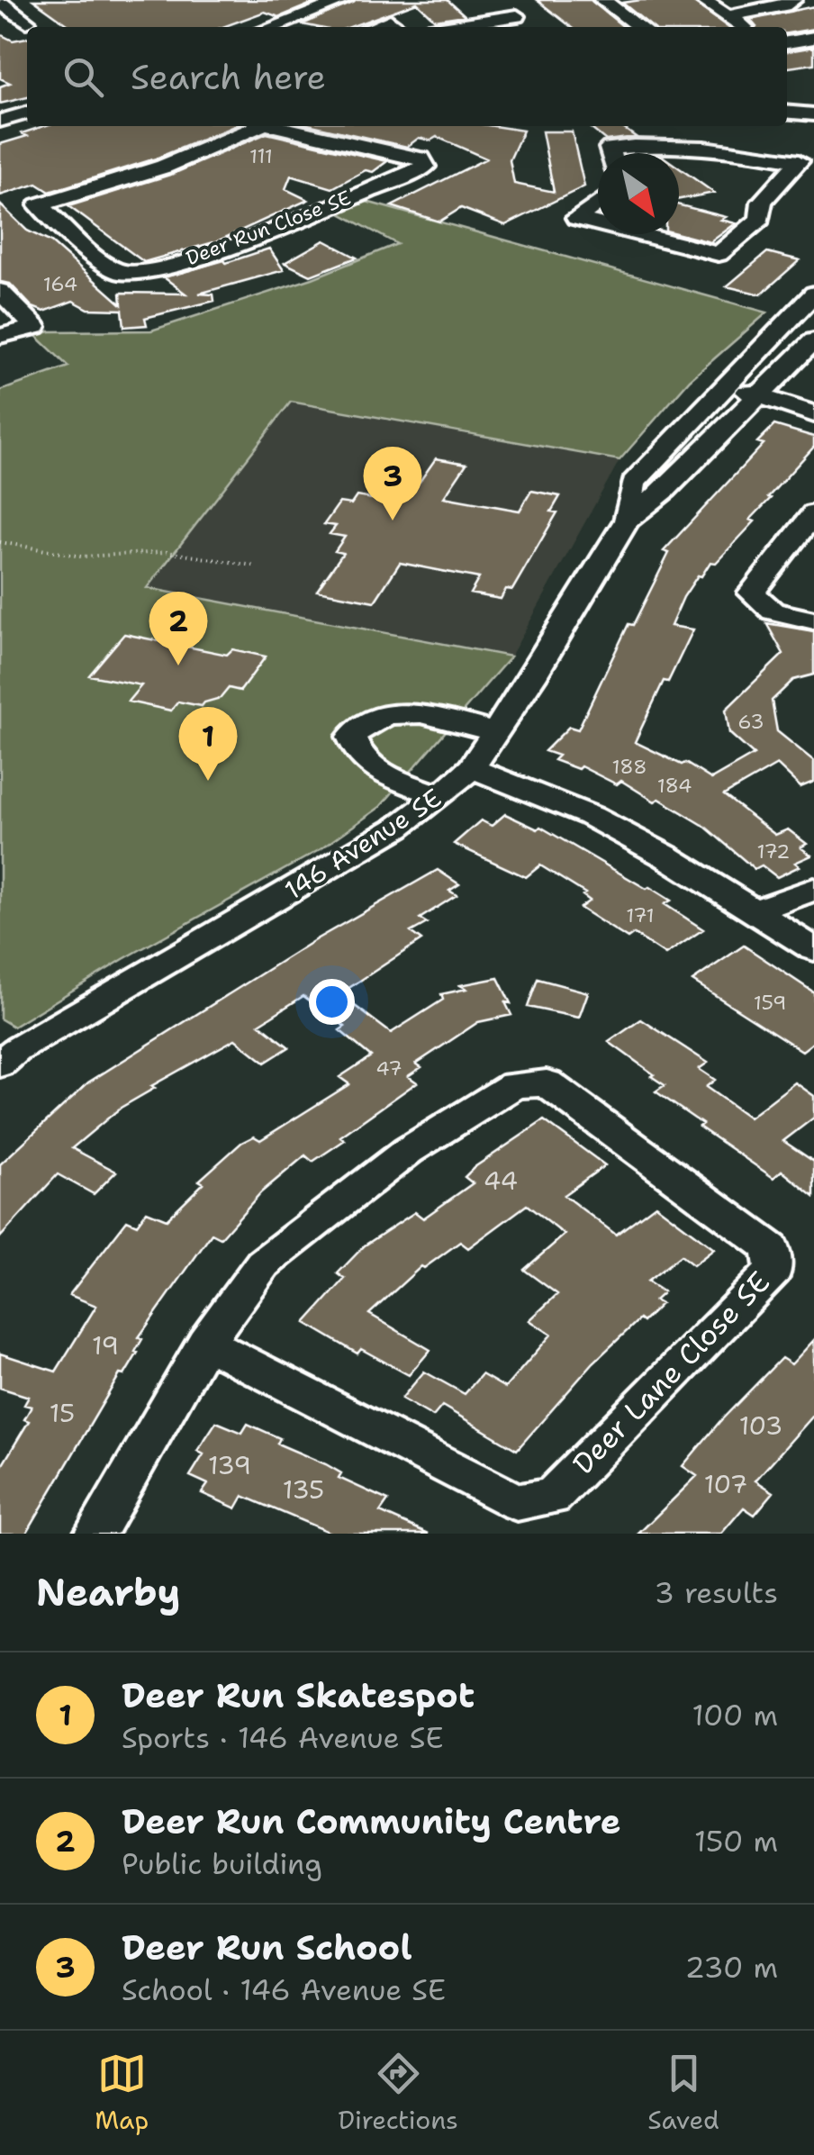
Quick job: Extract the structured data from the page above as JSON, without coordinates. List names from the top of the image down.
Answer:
{
  "streets": {
    "street": ["Deer Run Close SE", "146 Avenue SE", "Deer Lane Close SE"]
  },
  "house_numbers": [
    "111",
    "164",
    "63",
    "188",
    "184",
    "172",
    "171",
    "159",
    "47",
    "44",
    "19",
    "15",
    "103",
    "139",
    "107",
    "135"
  ],
  "north": "bottom right",
  "page": {
    "search": "Search here",
    "pins": ["3", "2", "1"],
    "heading": ["Nearby", "3 results"],
    "list": [
      {
        "mark": "1",
        "name": "Deer Run Skatespot",
        "note": "Sports · 146 Avenue SE",
        "value": "100 m"
      },
      {
        "mark": "2",
        "name": "Deer Run Community Centre",
        "note": "Public building",
        "value": "150 m"
      },
      {
        "mark": "3",
        "name": "Deer Run School",
        "note": "School · 146 Avenue SE",
        "value": "230 m"
      }
    ],
    "nav": ["Map", "Directions", "Saved"]
  }
}
